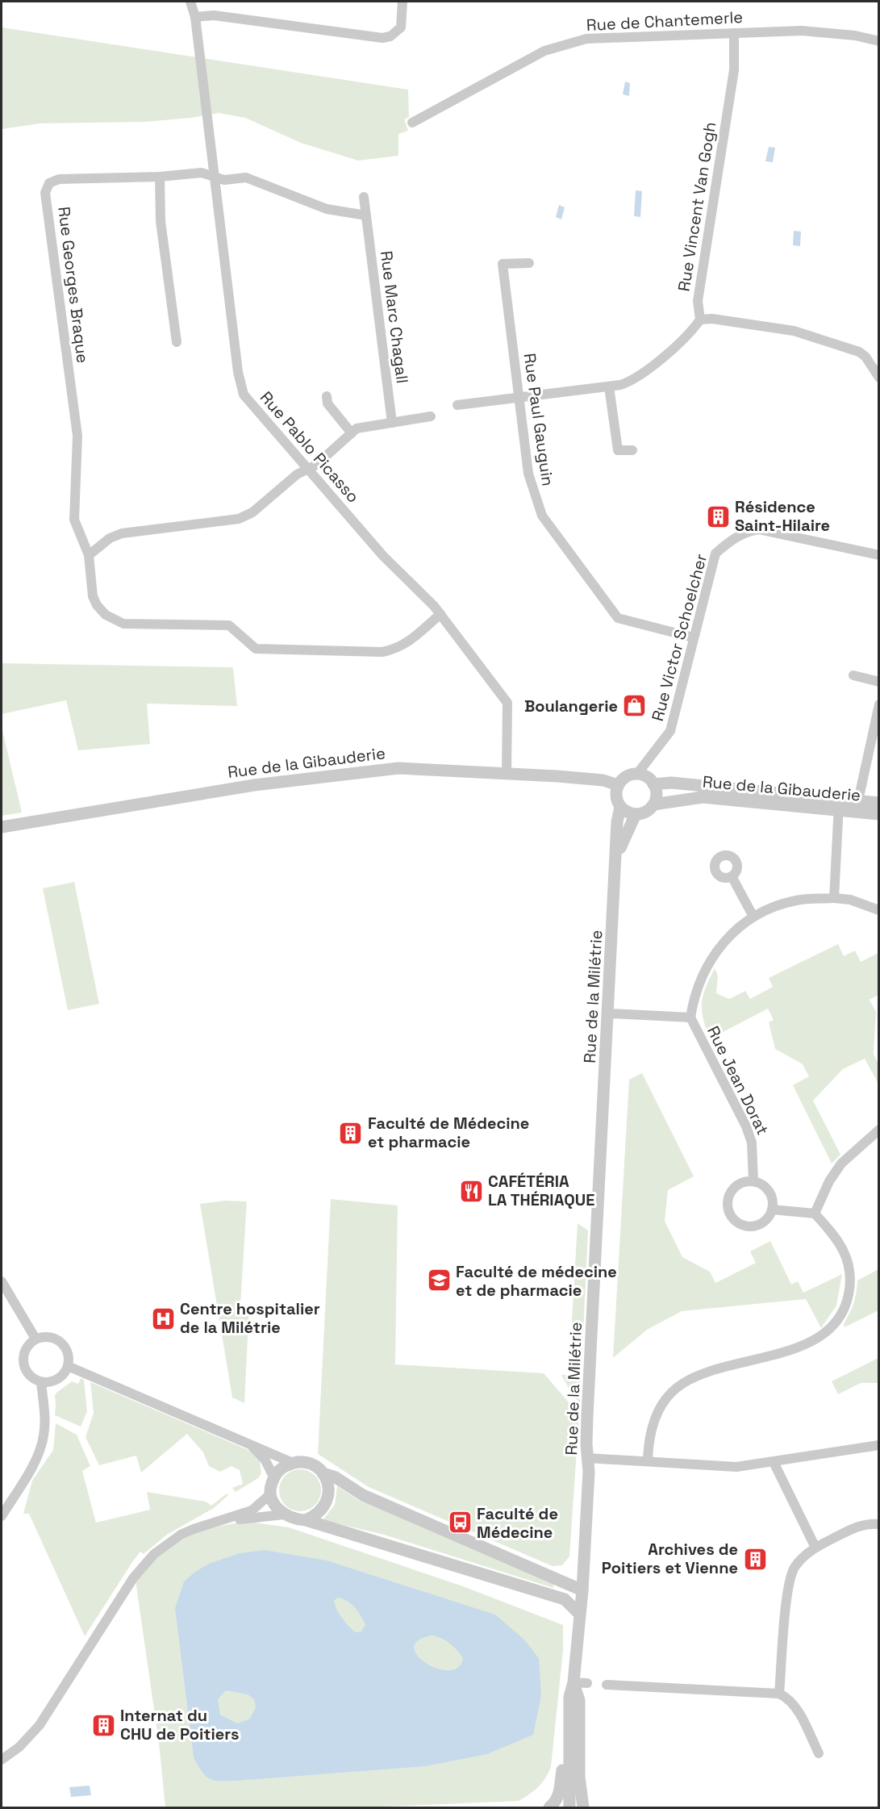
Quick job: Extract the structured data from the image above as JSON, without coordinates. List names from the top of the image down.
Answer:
{
  "streets": {
    "street": [
      "Rue de Chantemerle",
      "Rue Vincent Van Gogh",
      "Rue Georges Braque",
      "Rue Marc Chagall",
      "Rue Paul Gauguin",
      "Rue Pablo Picasso",
      "Rue Victor Schoelcher",
      "Rue de la Gibauderie",
      "Rue de la Milétrie",
      "Rue Jean Dorat"
    ]
  },
  "crossings": [
    ["Rue de Chantemerle", "Rue Vincent Van Gogh"],
    ["Rue Georges Braque", "Rue Pablo Picasso"],
    ["Rue Paul Gauguin", "Rue Victor Schoelcher"],
    ["Rue Pablo Picasso", "Rue de la Gibauderie"],
    ["Rue Victor Schoelcher", "Rue de la Gibauderie"],
    ["Rue Victor Schoelcher", "Rue de la Milétrie"],
    ["Rue de la Gibauderie", "Rue de la Milétrie"],
    ["Rue de la Milétrie", "Rue Jean Dorat"]
  ],
  "places": {
    "building": [
      "Résidence Saint-Hilaire",
      "Faculté de Médecine et pharmacie",
      "Archives de Poitiers et Vienne",
      "Internat du CHU de Poitiers"
    ],
    "shop": ["Boulangerie"],
    "restaurant": ["CAFÉTÉRIA LA THÉRIAQUE"],
    "school or university": ["Faculté de médecine et de pharmacie"],
    "hospital": ["Centre hospitalier de la Milétrie"],
    "bus stop": ["Faculté de Médecine"]
  }
}
